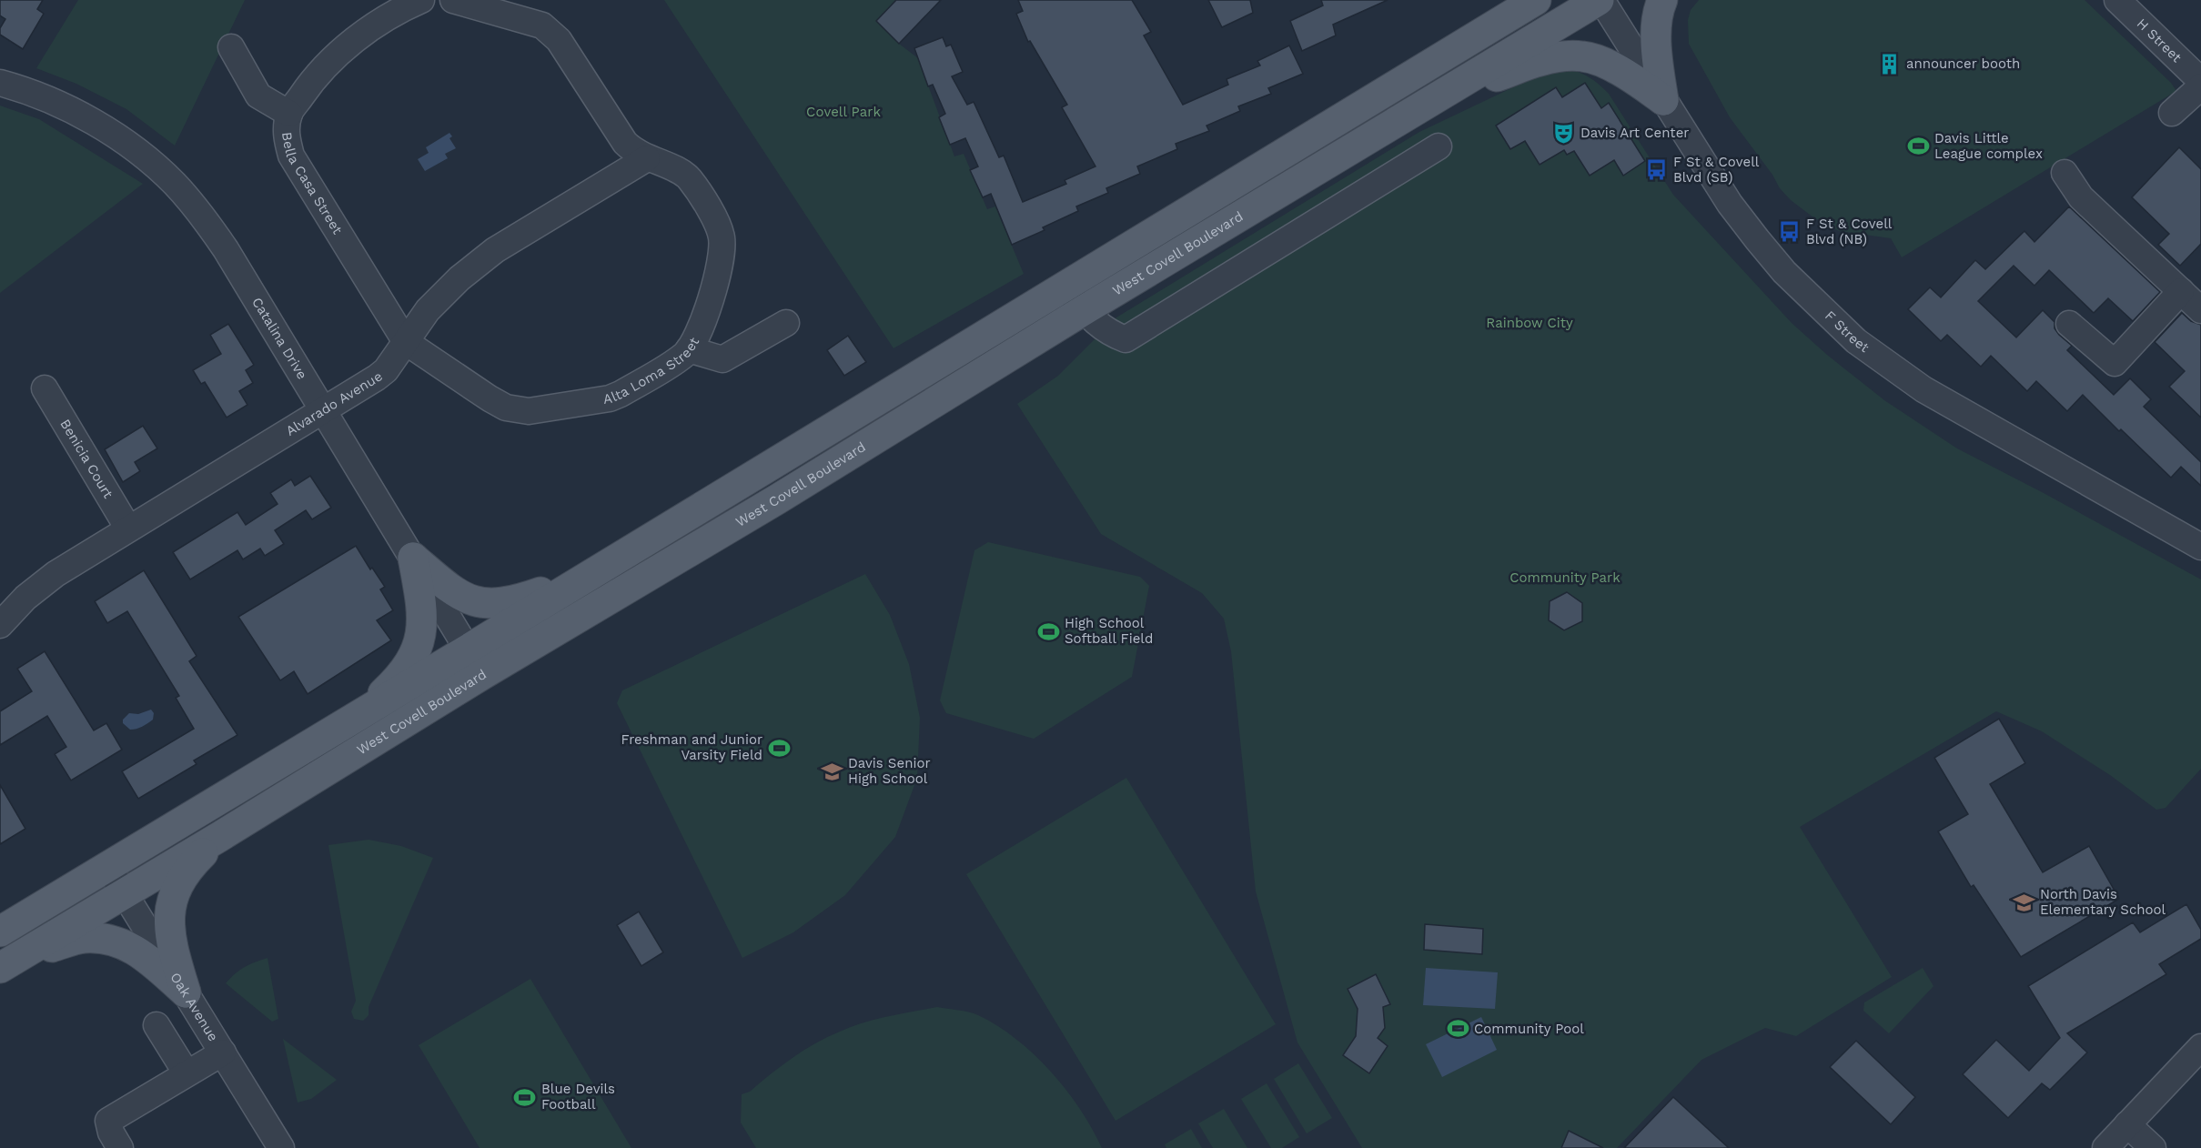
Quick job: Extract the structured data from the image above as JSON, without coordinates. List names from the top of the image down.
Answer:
{
  "streets": {
    "main road": ["West Covell Boulevard"],
    "street": [
      "H Street",
      "Bella Casa Street",
      "F Street",
      "Catalina Drive",
      "Alta Loma Street",
      "Alvarado Avenue",
      "Benicia Court",
      "Oak Avenue"
    ]
  },
  "crossings": [
    ["Bella Casa Street", "Alta Loma Street"],
    ["Bella Casa Street", "Alvarado Avenue"],
    ["West Covell Boulevard", "F Street"],
    ["West Covell Boulevard", "Catalina Drive"],
    ["West Covell Boulevard", "Oak Avenue"],
    ["Catalina Drive", "Alvarado Avenue"],
    ["Alta Loma Street", "Alvarado Avenue"],
    ["Alvarado Avenue", "Benicia Court"]
  ],
  "parks": ["Covell Park", "Rainbow City", "Community Park"],
  "places": {
    "building": ["announcer booth"],
    "theatre": ["Davis Art Center"],
    "sports": [
      "Davis Little League complex",
      "High School Softball Field",
      "Freshman and Junior Varsity Field",
      "Community Pool",
      "Blue Devils Football"
    ],
    "bus stop": ["F St & Covell Blvd (SB)", "F St & Covell Blvd (NB)"],
    "school or university": ["Davis Senior High School", "North Davis Elementary School"]
  }
}
